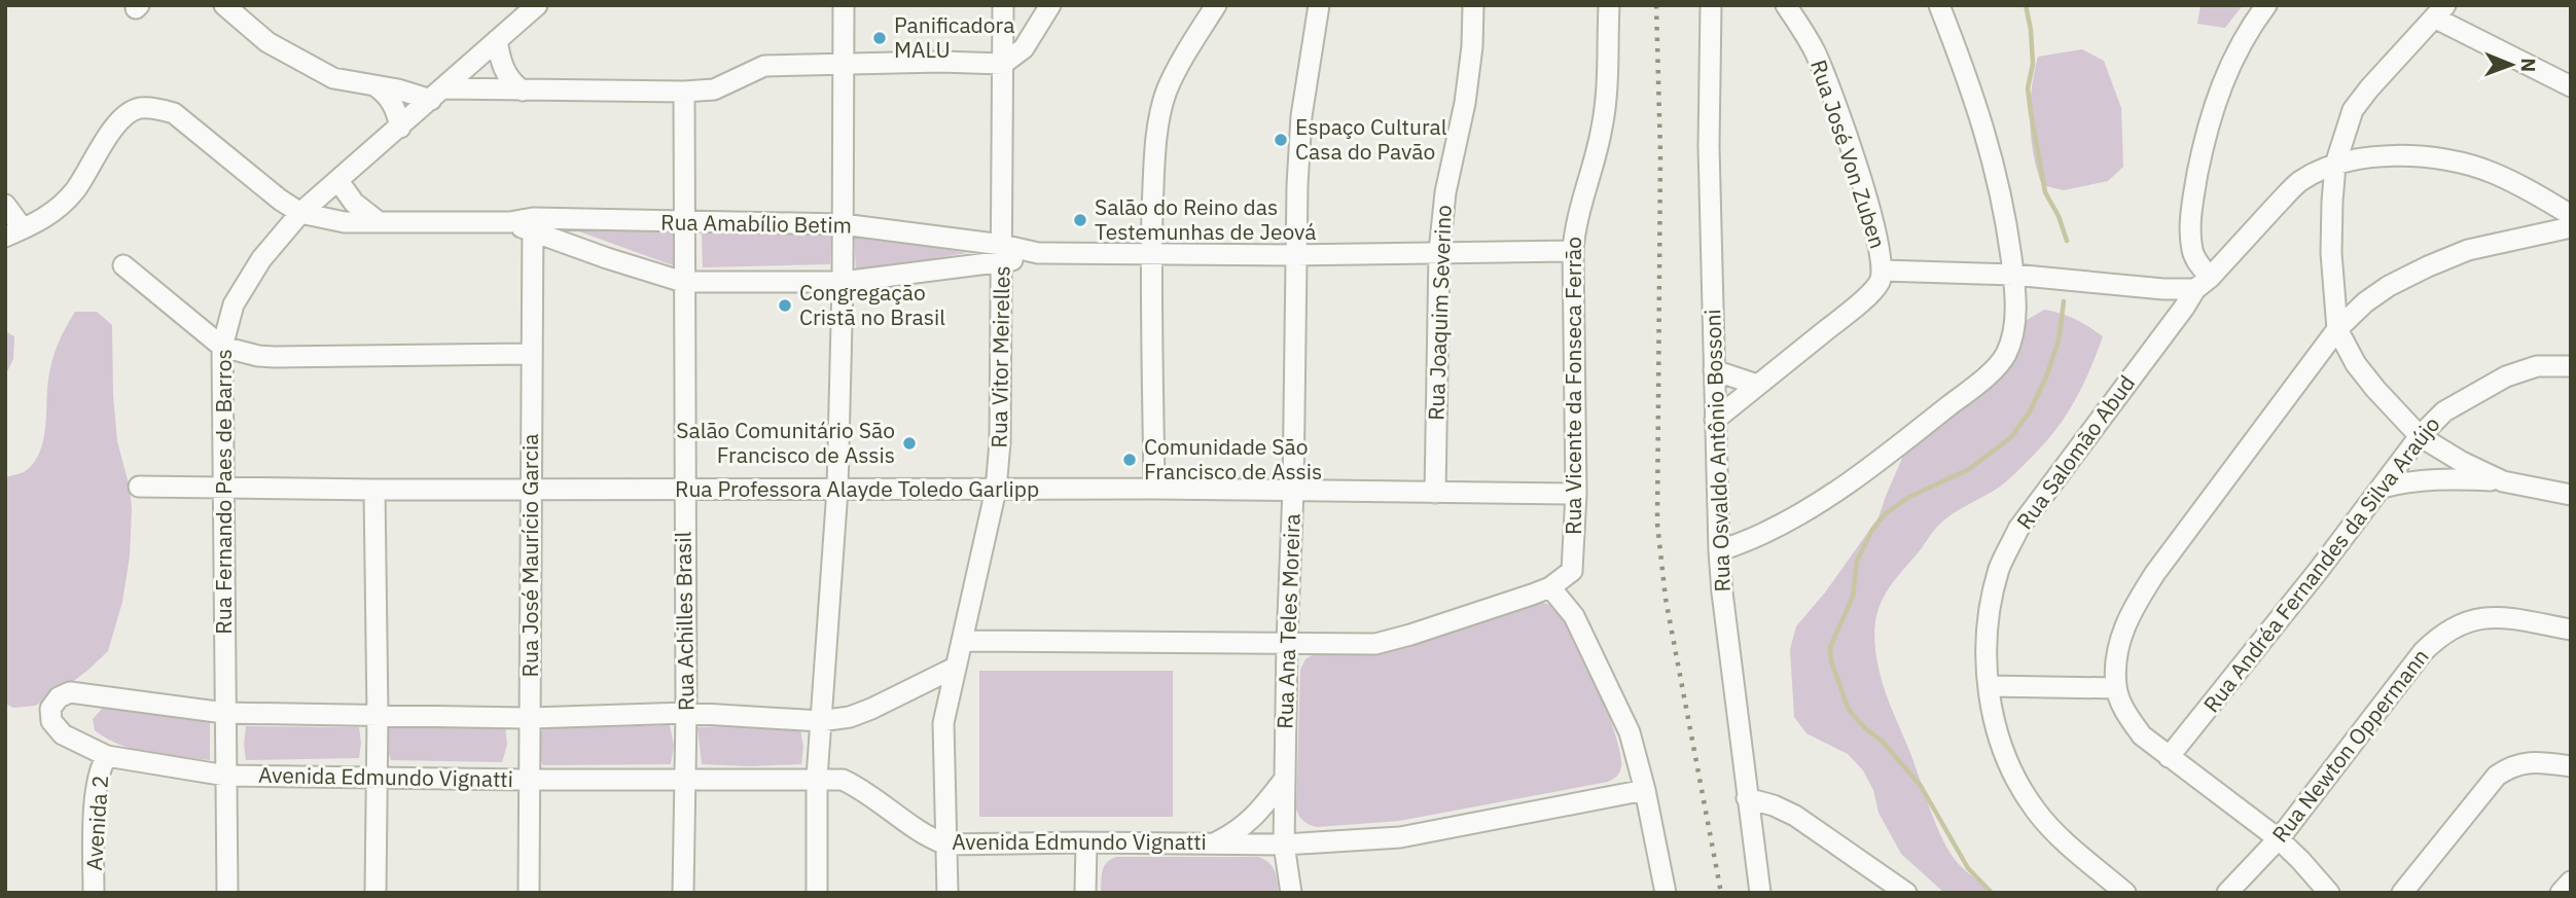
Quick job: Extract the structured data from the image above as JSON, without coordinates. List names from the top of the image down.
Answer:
{
  "streets": {
    "street": [
      "Rua José Von Zuben",
      "Rua Amabílio Betim",
      "Rua Joaquim Severino",
      "Rua Vitor Meirelles",
      "Rua Vicente da Fonseca Ferrão",
      "Rua Osvaldo Antônio Bossoni",
      "Rua Salomão Abud",
      "Rua Professora Alayde Toledo Garlipp",
      "Rua Fernando Paes de Barros",
      "Rua José Maurício Garcia",
      "Rua Andréa Fernandes da Silva Araújo",
      "Rua Achilles Brasil",
      "Rua Ana Teles Moreira",
      "Rua Newton Oppermann",
      "Avenida Edmundo Vignatti",
      "Avenida 2"
    ]
  },
  "crossings": [
    ["Rua José Von Zuben", "Rua Osvaldo Antônio Bossoni"],
    ["Rua Amabílio Betim", "Rua Vitor Meirelles"],
    ["Rua Amabílio Betim", "Rua Fernando Paes de Barros"],
    ["Rua Amabílio Betim", "Rua José Maurício Garcia"],
    ["Rua Amabílio Betim", "Rua Achilles Brasil"],
    ["Rua Joaquim Severino", "Rua Professora Alayde Toledo Garlipp"],
    ["Rua Vitor Meirelles", "Rua Professora Alayde Toledo Garlipp"],
    ["Rua Vitor Meirelles", "Avenida Edmundo Vignatti"],
    ["Rua Vicente da Fonseca Ferrão", "Rua Professora Alayde Toledo Garlipp"],
    ["Rua Professora Alayde Toledo Garlipp", "Rua Fernando Paes de Barros"],
    ["Rua Professora Alayde Toledo Garlipp", "Rua José Maurício Garcia"],
    ["Rua Professora Alayde Toledo Garlipp", "Rua Achilles Brasil"],
    ["Rua Professora Alayde Toledo Garlipp", "Rua Ana Teles Moreira"],
    ["Rua Fernando Paes de Barros", "Avenida Edmundo Vignatti"],
    ["Rua José Maurício Garcia", "Avenida Edmundo Vignatti"],
    ["Rua Achilles Brasil", "Avenida Edmundo Vignatti"],
    ["Rua Ana Teles Moreira", "Avenida Edmundo Vignatti"],
    ["Avenida Edmundo Vignatti", "Avenida 2"]
  ],
  "places": [
    "Panificadora MALU",
    "Espaço Cultural Casa do Pavão",
    "Salão do Reino das Testemunhas de Jeová",
    "Congregação Cristã no Brasil",
    "Salão Comunitário São Francisco de Assis",
    "Comunidade São Francisco de Assis"
  ],
  "north": "right"
}
